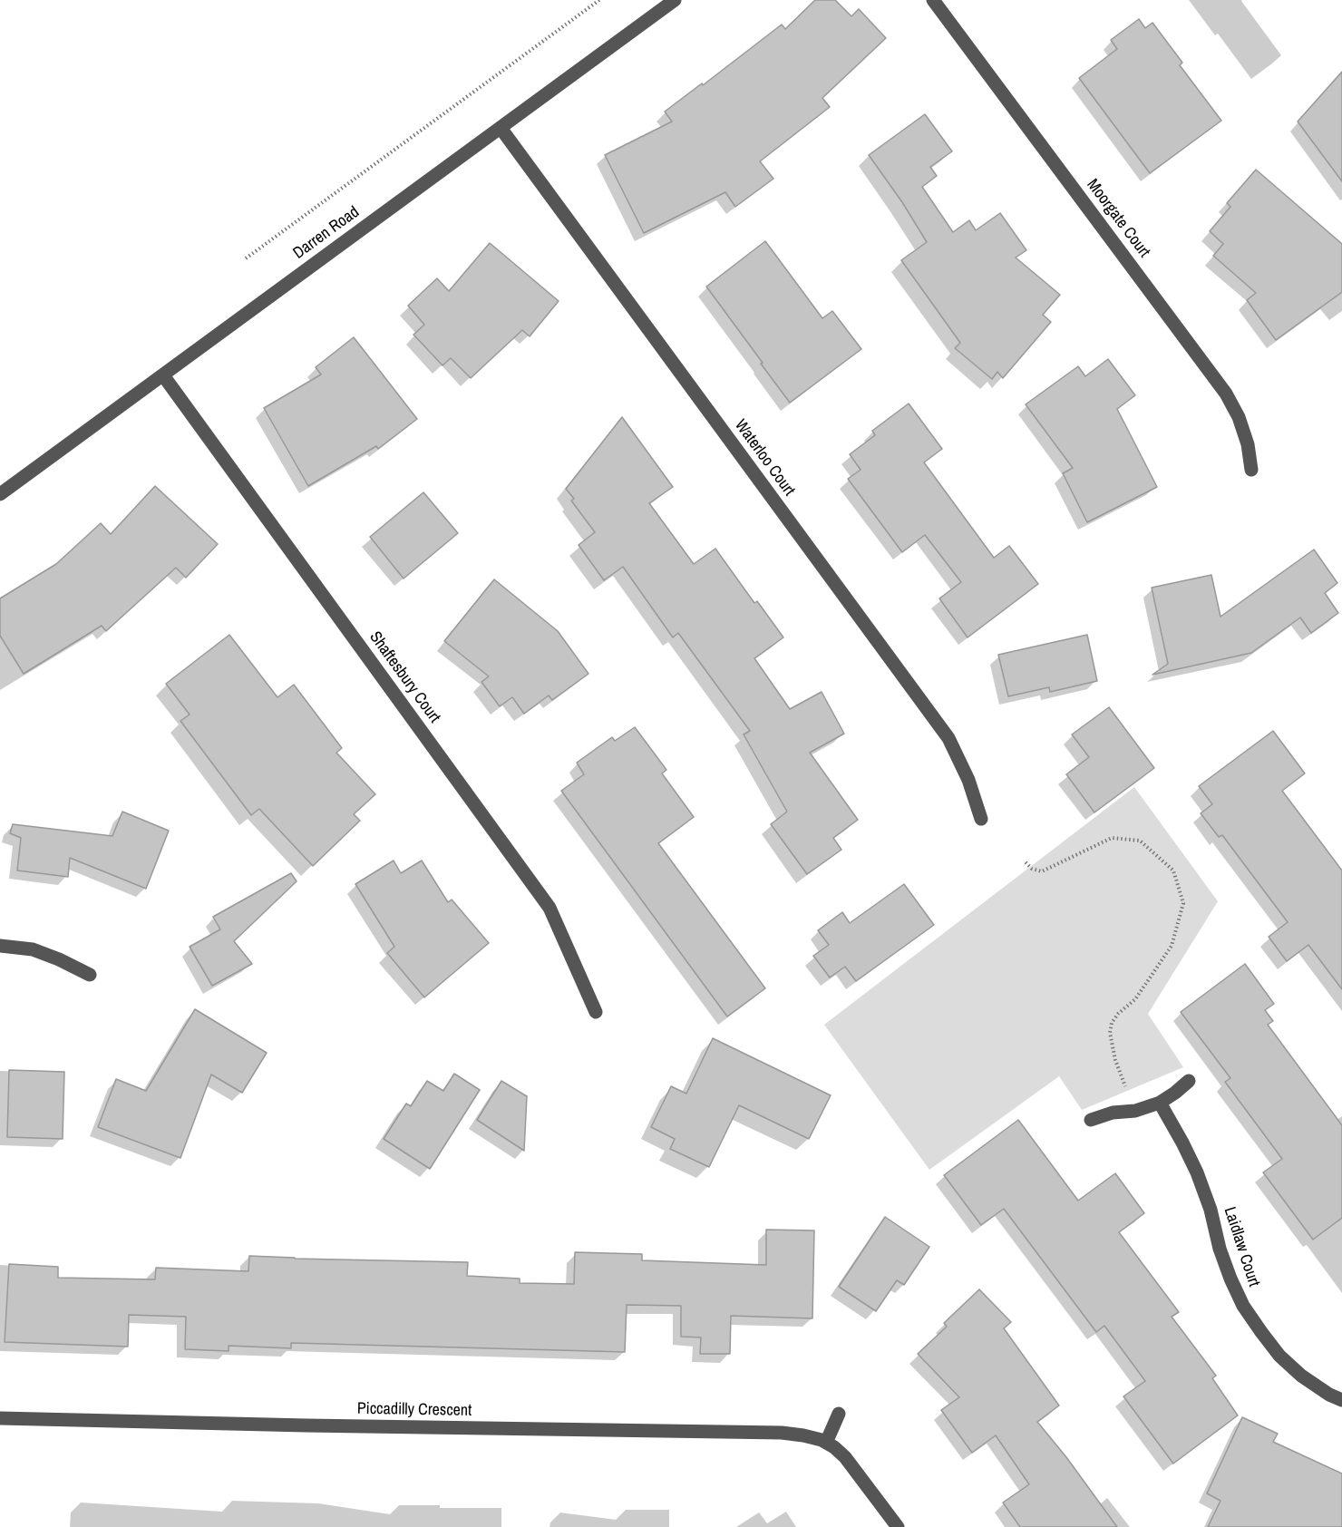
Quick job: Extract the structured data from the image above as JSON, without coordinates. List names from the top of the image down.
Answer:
{
  "streets": {
    "street": [
      "Moorgate Court",
      "Darren Road",
      "Waterloo Court",
      "Shaftesbury Court",
      "Laidlaw Court",
      "Piccadilly Crescent"
    ]
  },
  "crossings": [
    ["Darren Road", "Waterloo Court"],
    ["Darren Road", "Shaftesbury Court"]
  ]
}
